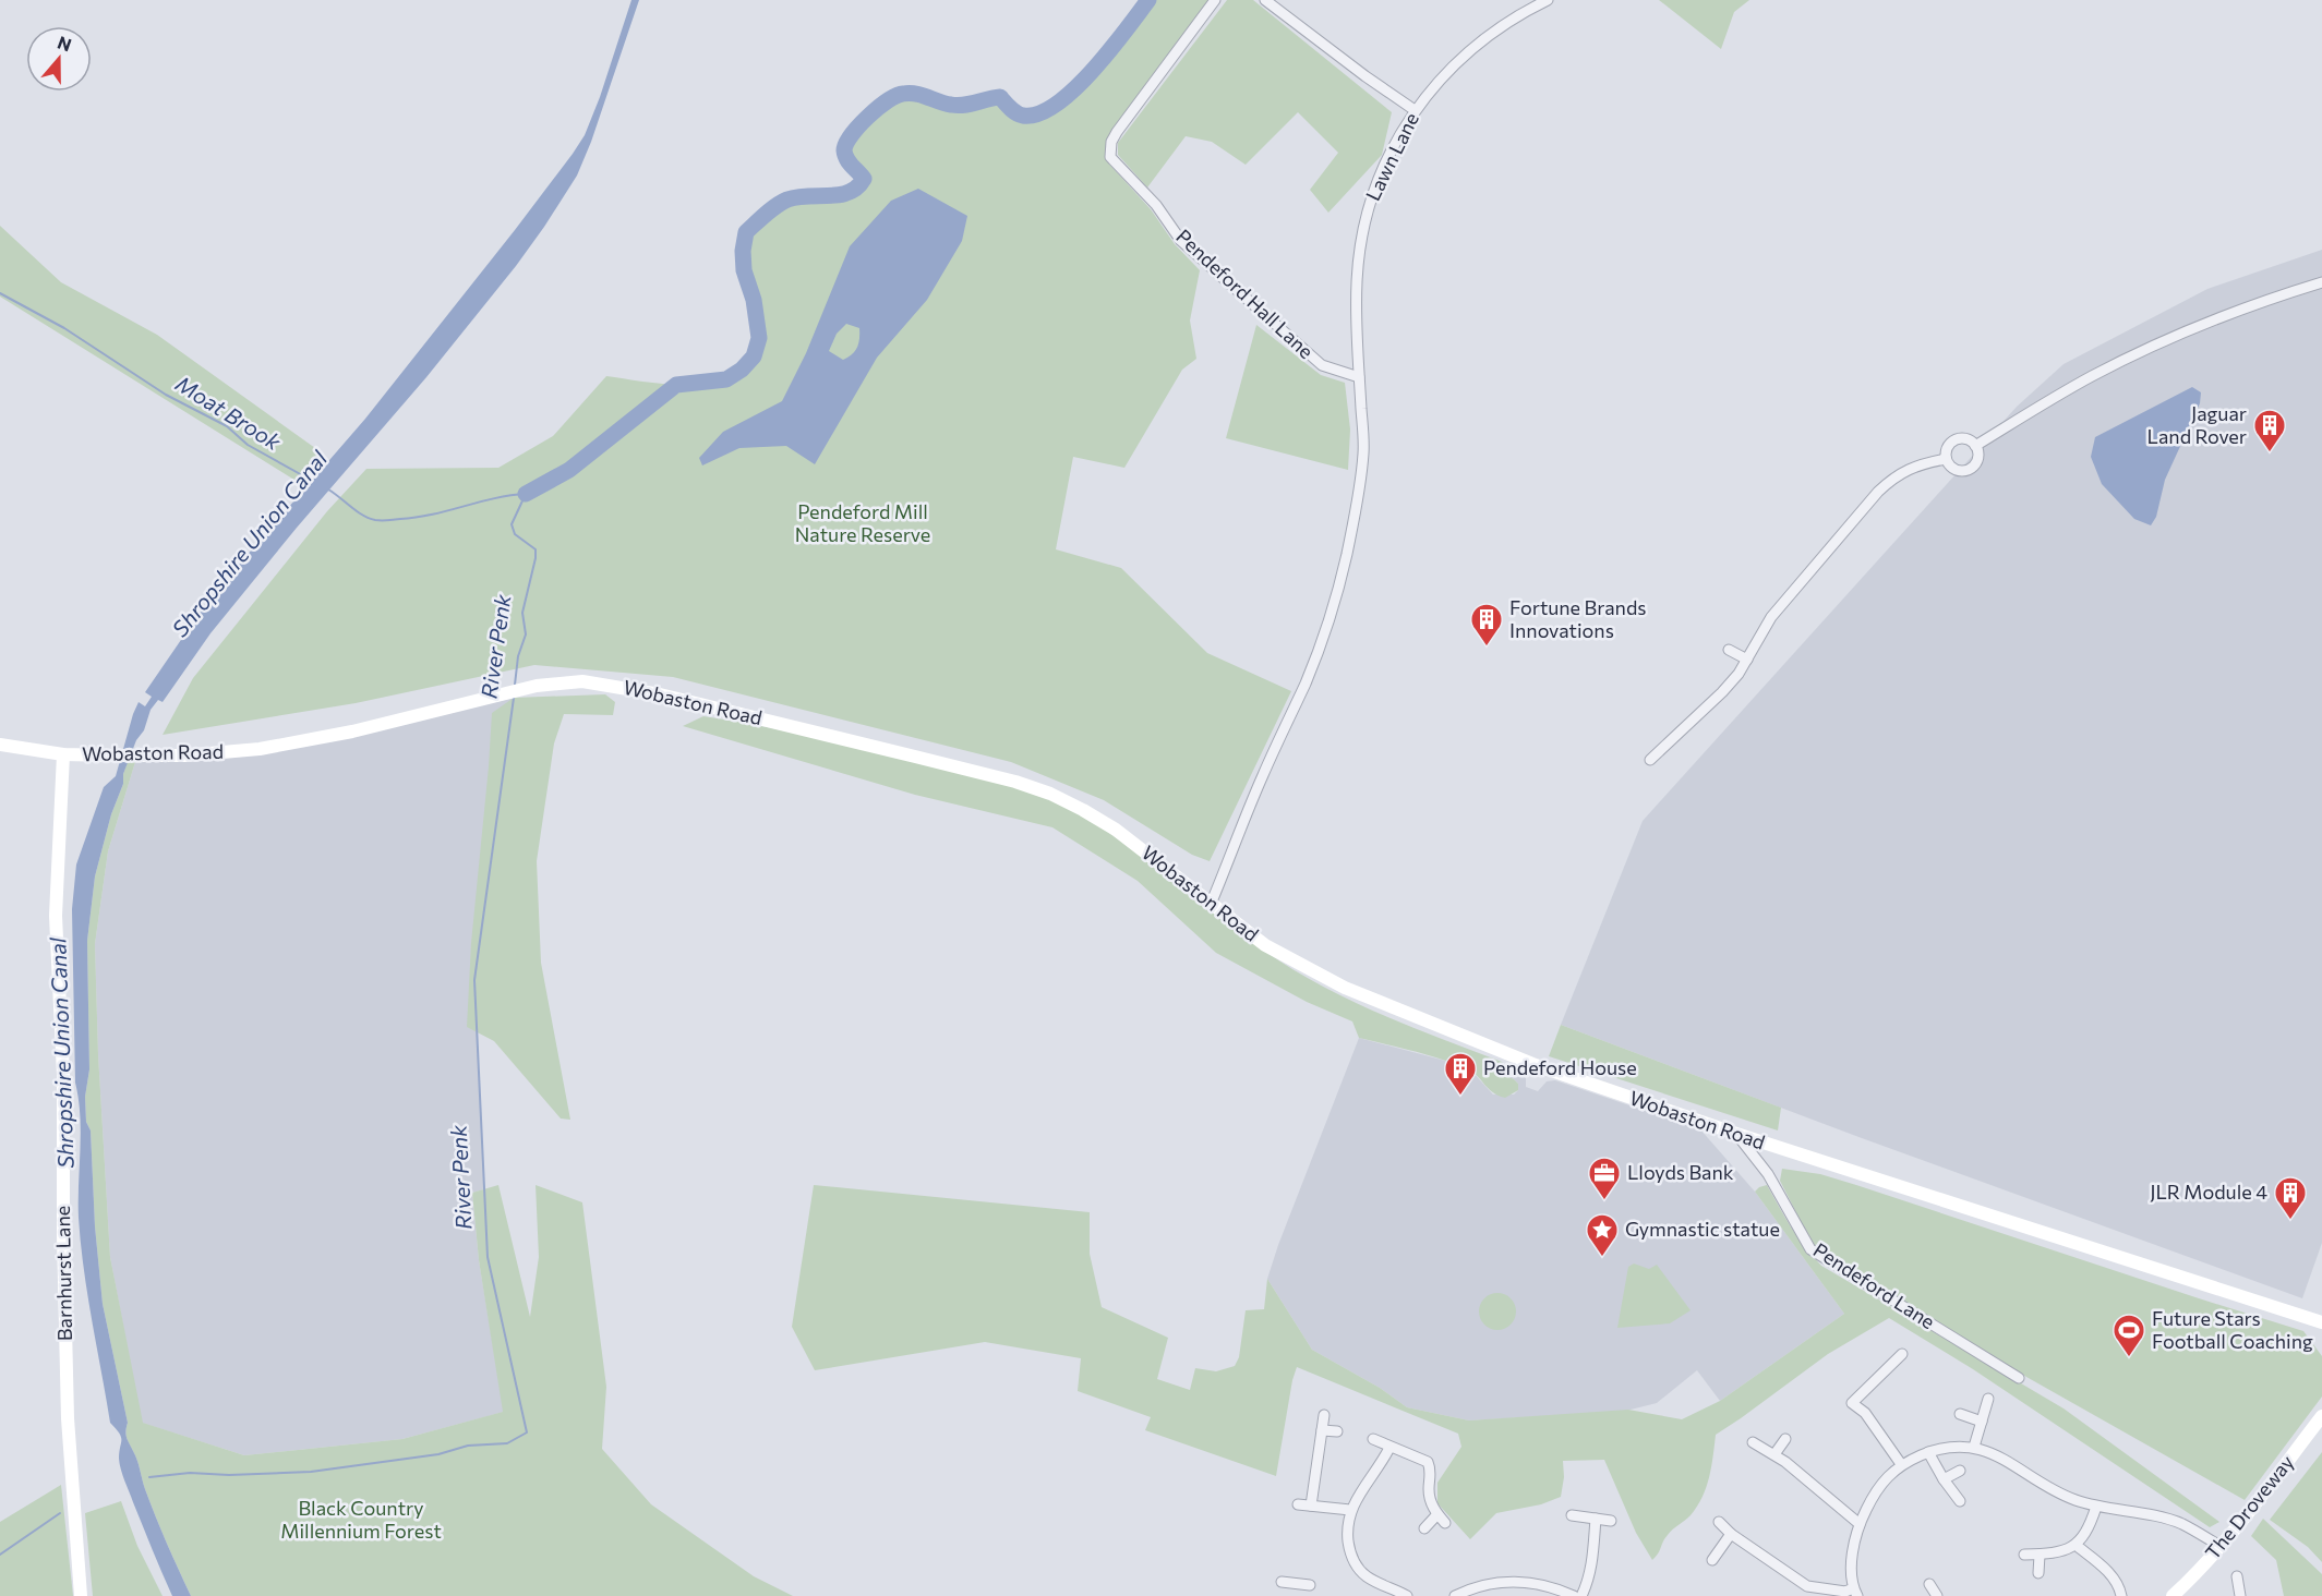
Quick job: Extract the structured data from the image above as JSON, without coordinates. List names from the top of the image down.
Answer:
{
  "streets": {
    "street": [
      "Lawn Lane",
      "Pendeford Hall Lane",
      "Wobaston Road",
      "Barnhurst Lane",
      "Pendeford Lane",
      "The Droveway"
    ]
  },
  "crossings": [
    ["Lawn Lane", "Pendeford Hall Lane"],
    ["Wobaston Road", "Barnhurst Lane"],
    ["Wobaston Road", "Pendeford Lane"]
  ],
  "water": ["Moat Brook", "Shropshire Union Canal", "River Penk"],
  "parks": ["Pendeford Mill Nature Reserve", "Black Country Millennium Forest"],
  "places": {
    "building": [
      "Jaguar Land Rover",
      "Fortune Brands Innovations",
      "Pendeford House",
      "JLR Module 4"
    ],
    "office": ["Lloyds Bank"],
    "place": ["Gymnastic statue"],
    "sports": ["Future Stars Football Coaching"]
  },
  "north": "top"
}
